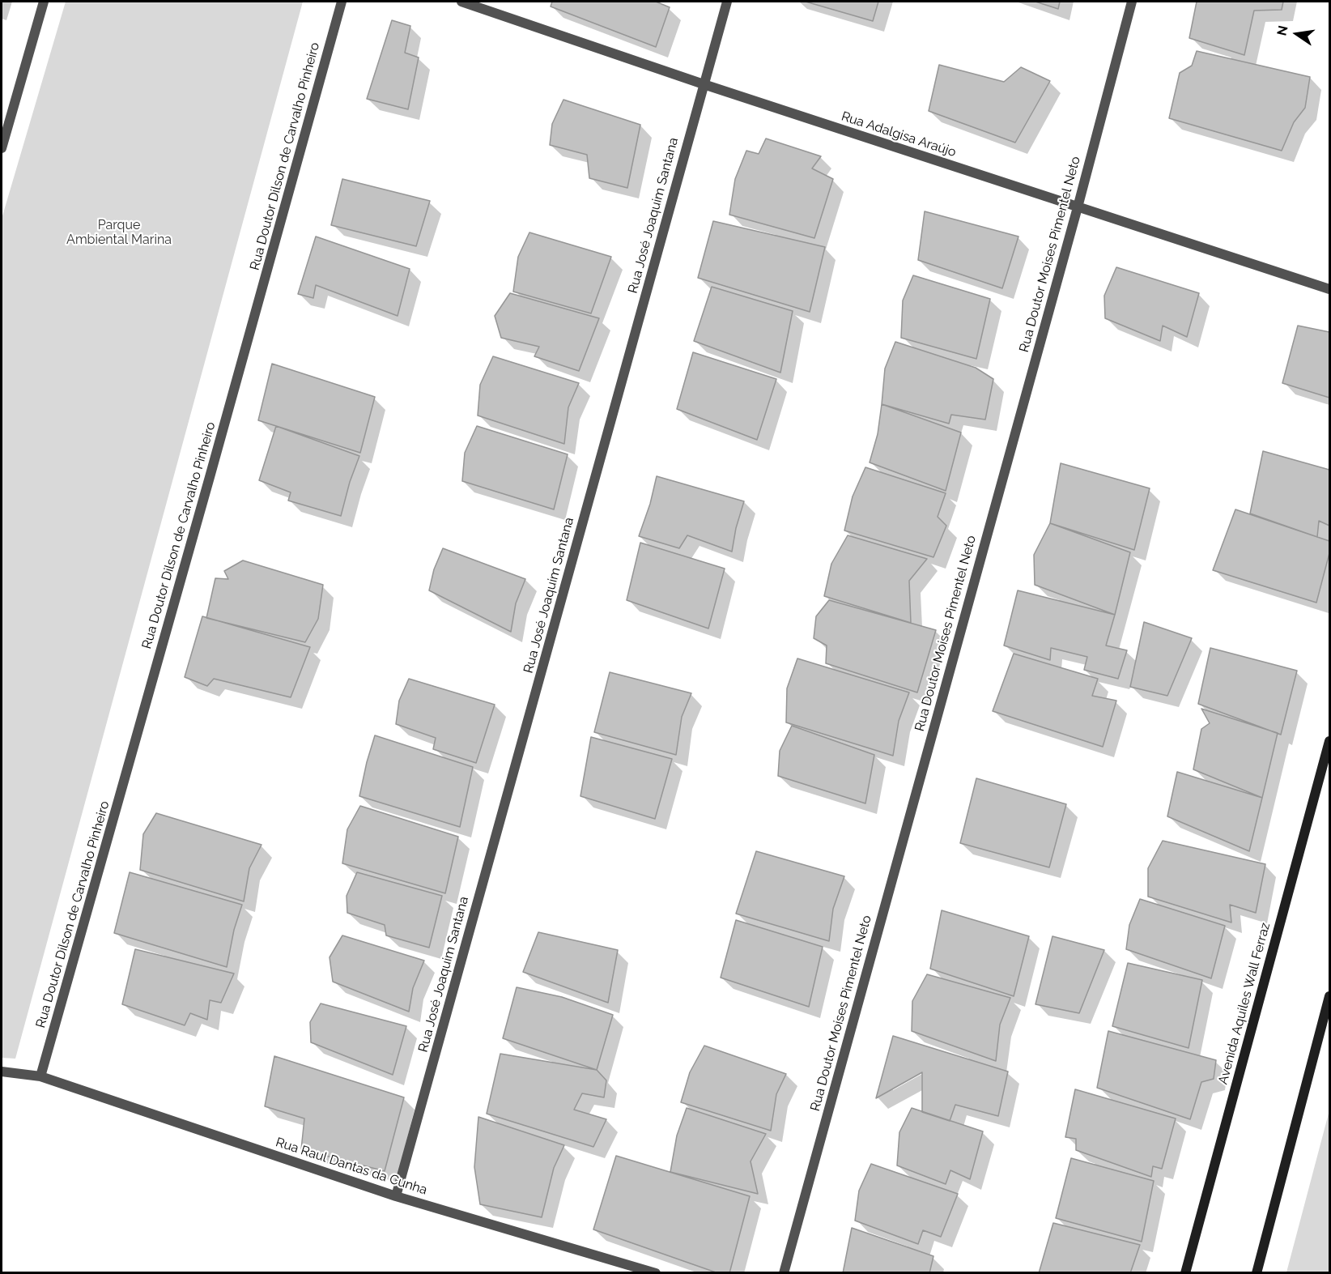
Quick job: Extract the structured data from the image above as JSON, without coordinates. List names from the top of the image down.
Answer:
{
  "streets": {
    "main road": ["Avenida Aquiles Wall Ferraz"],
    "street": [
      "Rua Adalgisa Araújo",
      "Rua Doutor Dilson de Carvalho Pinheiro",
      "Rua José Joaquim Santana",
      "Rua Doutor Moises Pimentel Neto",
      "Rua Raul Dantas da Cunha"
    ]
  },
  "crossings": [
    ["Rua Adalgisa Araújo", "Rua José Joaquim Santana"],
    ["Rua Adalgisa Araújo", "Rua Doutor Moises Pimentel Neto"],
    ["Rua Doutor Dilson de Carvalho Pinheiro", "Rua Raul Dantas da Cunha"],
    ["Rua José Joaquim Santana", "Rua Raul Dantas da Cunha"]
  ],
  "parks": ["Parque Ambiental Marina"],
  "north": "left"
}
